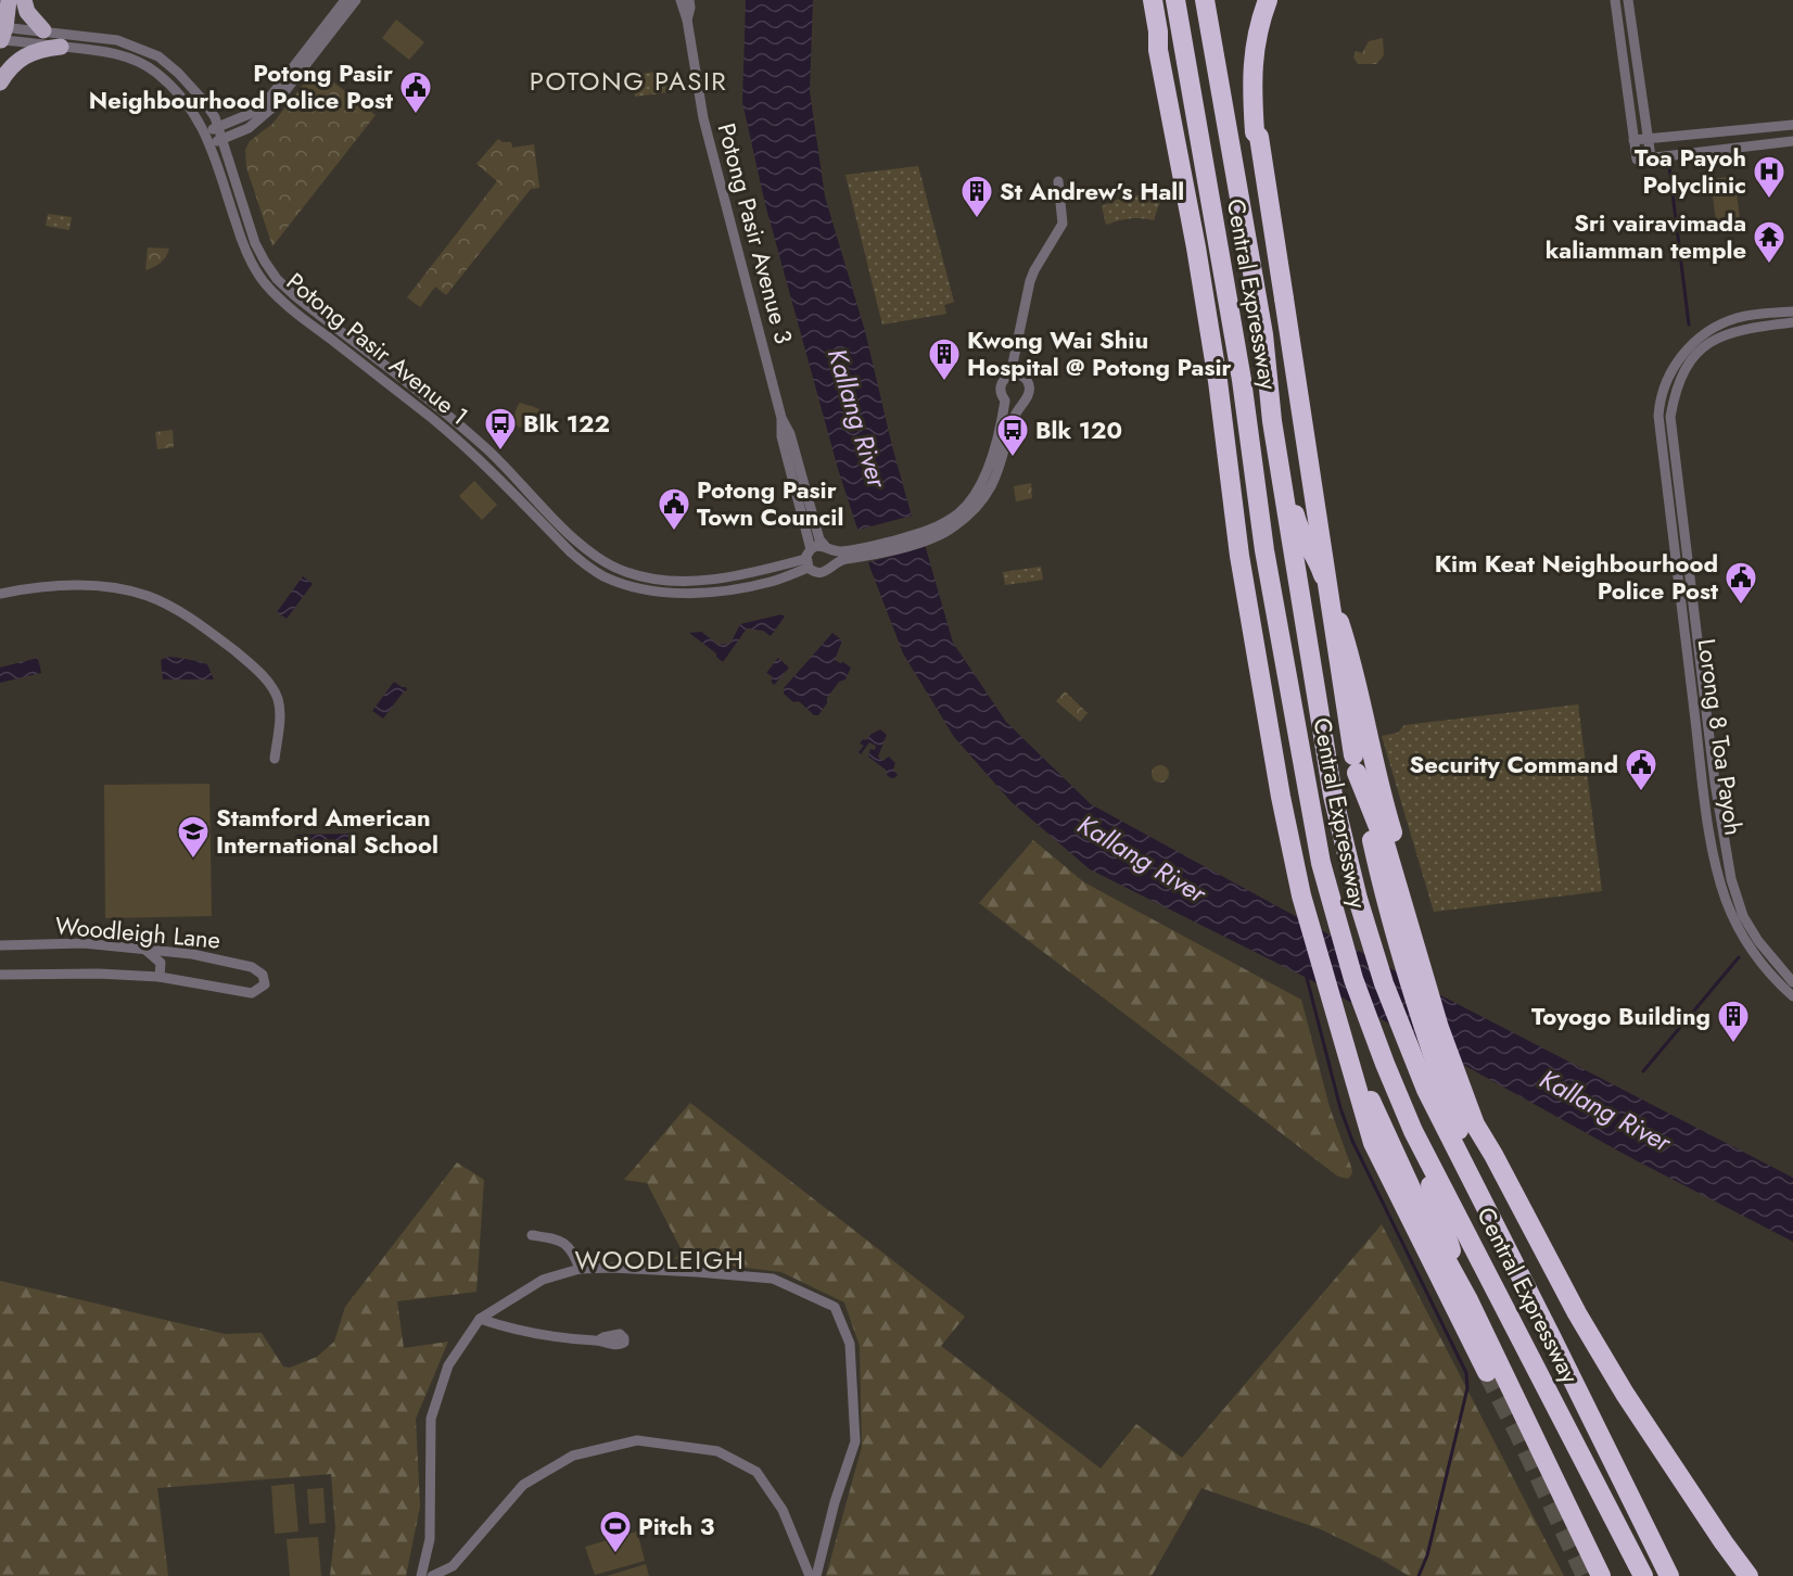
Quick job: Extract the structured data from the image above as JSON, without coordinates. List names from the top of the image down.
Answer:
{
  "streets": {
    "highway": ["Central Expressway"],
    "street": [
      "Potong Pasir Avenue 3",
      "Potong Pasir Avenue 1",
      "Lorong 8 Toa Payoh",
      "Woodleigh Lane"
    ]
  },
  "crossings": [
    ["Potong Pasir Avenue 3", "Potong Pasir Avenue 1"]
  ],
  "districts": ["POTONG PASIR", "WOODLEIGH"],
  "water": ["Kallang River"],
  "places": {
    "public building": [
      "Potong Pasir Neighbourhood Police Post",
      "Potong Pasir Town Council",
      "Kim Keat Neighbourhood Police Post",
      "Security Command"
    ],
    "hospital": ["Toa Payoh Polyclinic"],
    "building": ["St Andrew’s Hall", "Kwong Wai Shiu Hospital @ Potong Pasir", "Toyogo Building"],
    "temple": ["Sri vairavimada kaliamman temple"],
    "bus stop": ["Blk 122", "Blk 120"],
    "school or university": ["Stamford American International School"],
    "sports": ["Pitch 3"]
  }
}
